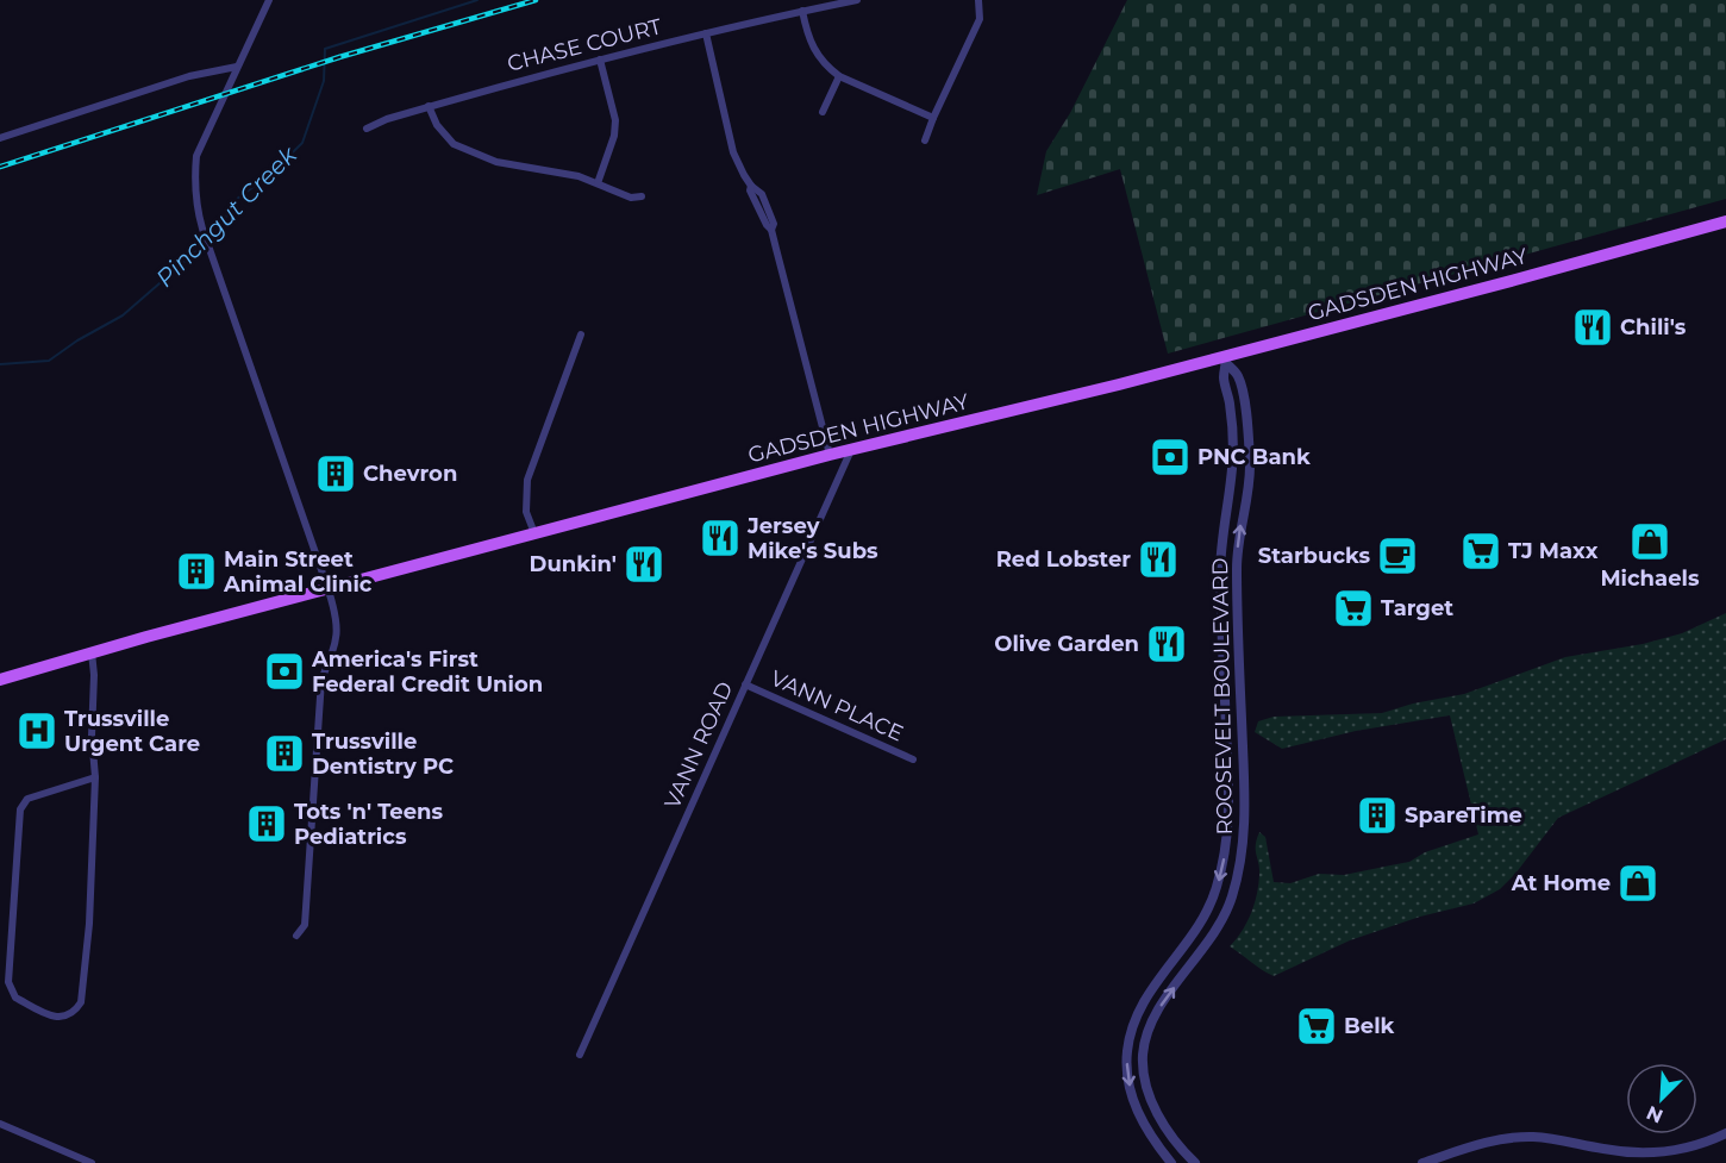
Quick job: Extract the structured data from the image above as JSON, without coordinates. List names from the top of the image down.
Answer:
{
  "streets": {
    "main road": ["GADSDEN HIGHWAY"],
    "street": [
      "CHASE COURT",
      "ROOSEVELT BOULEVARD",
      "VANN PLACE",
      "VANN ROAD"
    ]
  },
  "crossings": [
    ["GADSDEN HIGHWAY", "ROOSEVELT BOULEVARD"],
    ["GADSDEN HIGHWAY", "VANN ROAD"],
    ["VANN PLACE", "VANN ROAD"]
  ],
  "water": ["Pinchgut Creek"],
  "places": {
    "restaurant": [
      "Chili's",
      "Jersey Mike's Subs",
      "Red Lobster",
      "Dunkin'",
      "Olive Garden"
    ],
    "bank": ["PNC Bank", "America's First Federal Credit Union"],
    "building": [
      "Chevron",
      "Main Street Animal Clinic",
      "Trussville Dentistry PC",
      "SpareTime",
      "Tots 'n' Teens Pediatrics"
    ],
    "shop": ["Michaels", "At Home"],
    "supermarket": ["TJ Maxx", "Target", "Belk"],
    "cafe": ["Starbucks"],
    "hospital": ["Trussville Urgent Care"]
  },
  "north": "bottom left"
}
